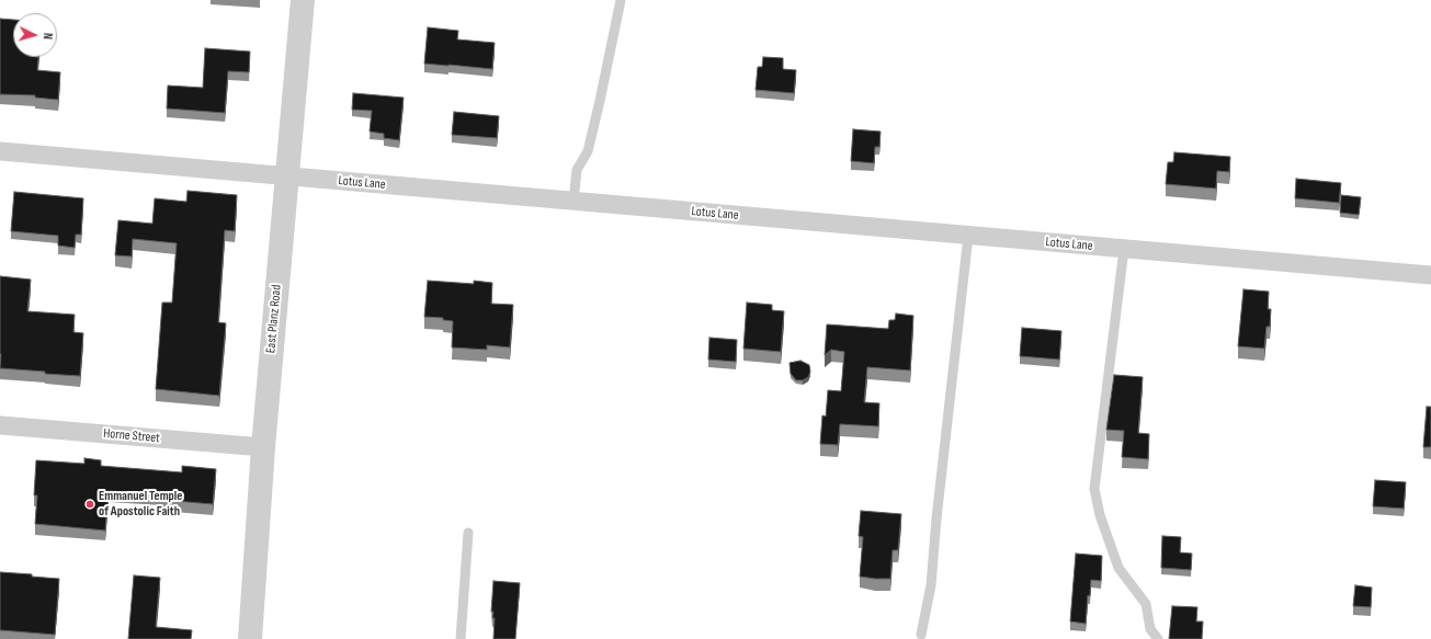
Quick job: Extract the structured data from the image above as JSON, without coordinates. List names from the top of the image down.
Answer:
{
  "streets": {
    "street": ["Lotus Lane", "East Planz Road", "Horne Street"]
  },
  "crossings": [
    ["Lotus Lane", "East Planz Road"],
    ["East Planz Road", "Horne Street"]
  ],
  "places": ["Emmanuel Temple of Apostolic Faith"],
  "north": "right"
}
